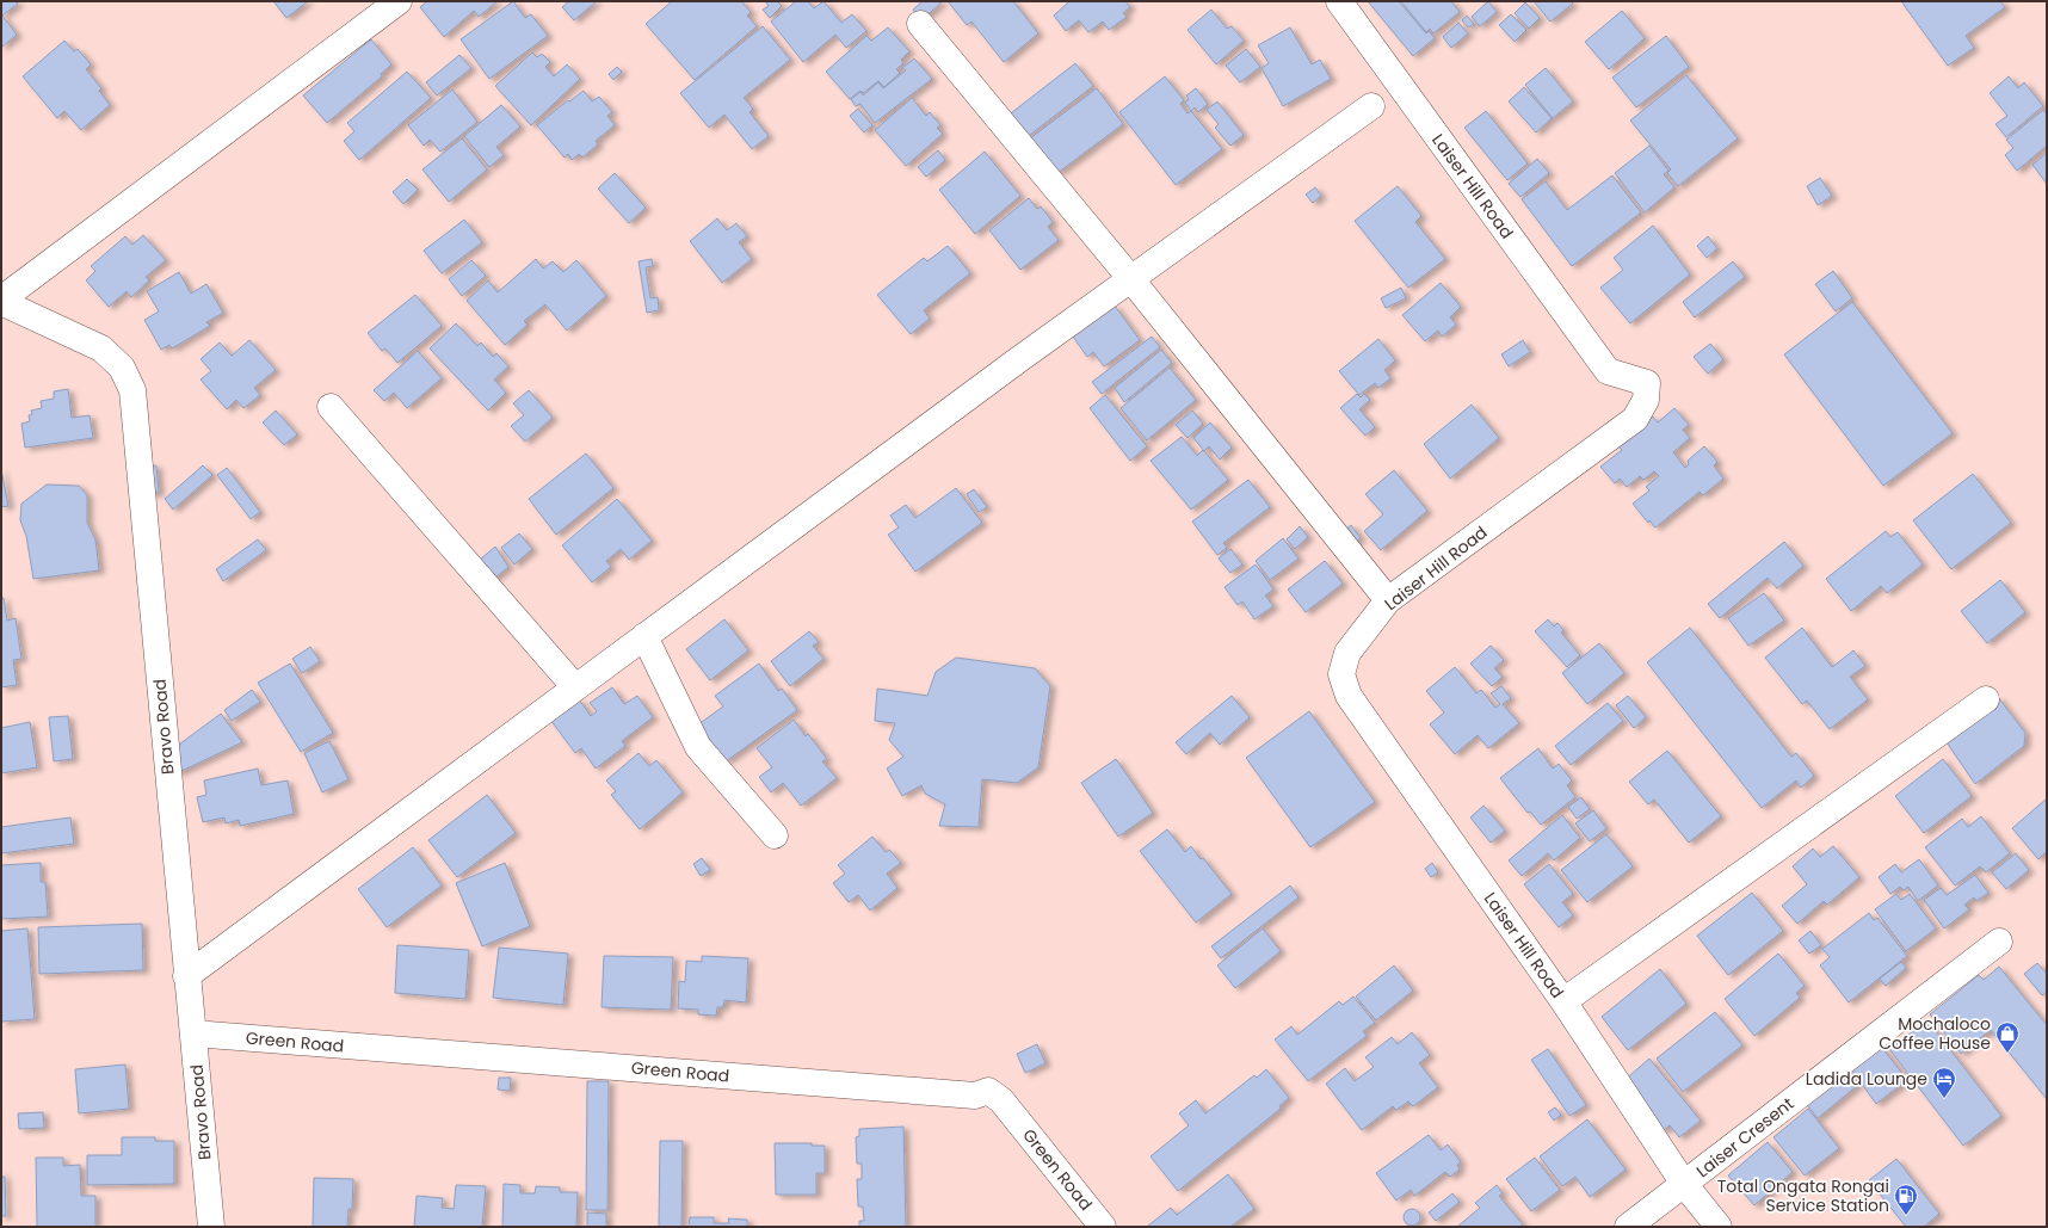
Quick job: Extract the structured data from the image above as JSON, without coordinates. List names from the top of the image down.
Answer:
{
  "streets": {
    "street": [
      "Laiser Hill Road",
      "Bravo Road",
      "Green Road",
      "Laiser Cresent"
    ]
  },
  "crossings": [
    ["Laiser Hill Road", "Laiser Cresent"],
    ["Bravo Road", "Green Road"]
  ],
  "places": {
    "shop": ["Mochaloco Coffee House"],
    "hotel": ["Ladida Lounge"],
    "fuel station": ["Total Ongata Rongai Service Station"]
  }
}
